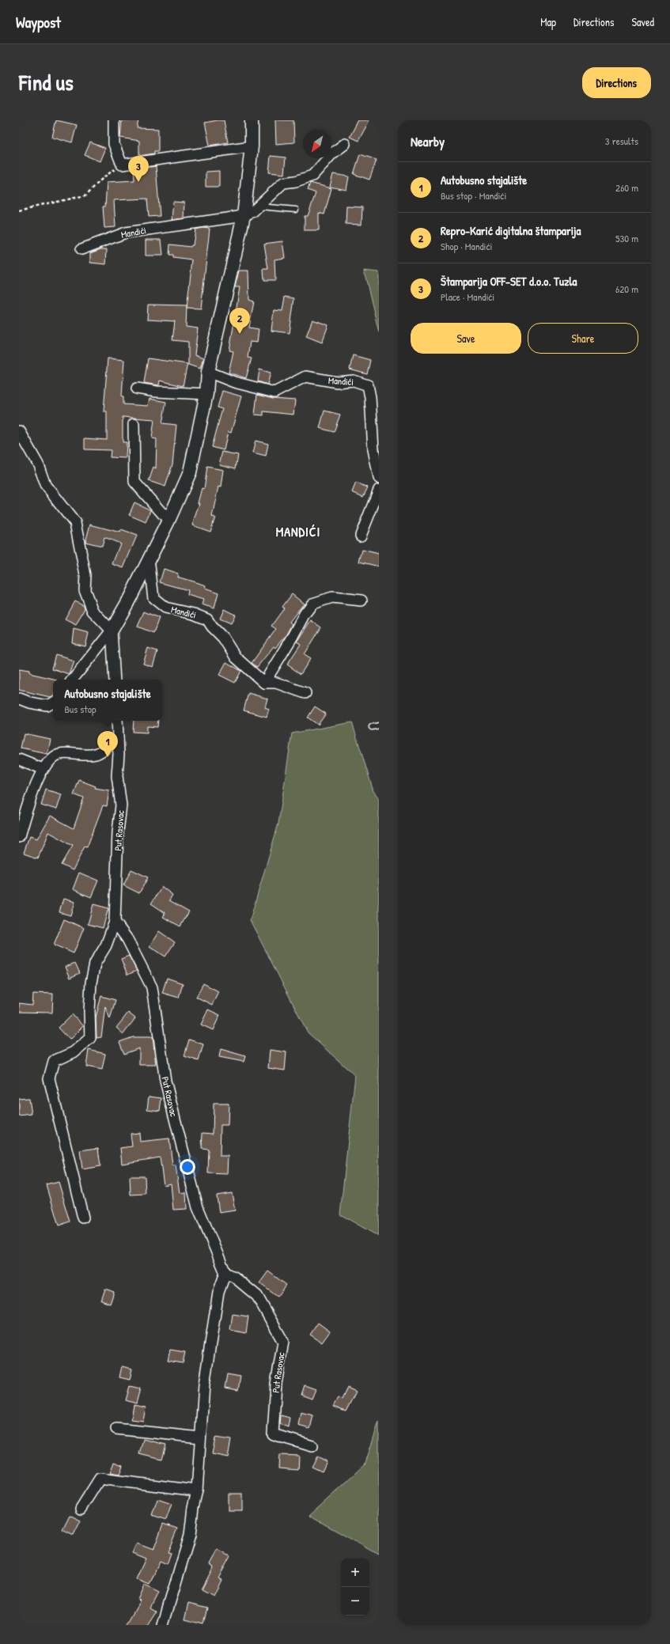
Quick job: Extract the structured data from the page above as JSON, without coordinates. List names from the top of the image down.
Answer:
{
  "streets": {
    "street": ["Mandići", "Put Rasovac"]
  },
  "districts": ["MANDIĆI"],
  "north": "bottom left",
  "page": {
    "header": "Waypost",
    "nav": ["Map", "Directions", "Saved"],
    "title": "Find us",
    "buttons": [
      "Directions",
      ["Save", "Share"]
    ],
    "heading": ["Nearby", "3 results"],
    "pins": ["3", "2", "1"],
    "list": [
      {
        "mark": "1",
        "name": "Autobusno stajalište",
        "note": "Bus stop · Mandići",
        "value": "260 m"
      },
      {
        "mark": "2",
        "name": "Repro-Karić digitalna štamparija",
        "note": "Shop · Mandići",
        "value": "530 m"
      },
      {
        "mark": "3",
        "name": "Štamparija OFF-SET d.o.o. Tuzla",
        "note": "Place · Mandići",
        "value": "620 m"
      }
    ],
    "popup": ["Autobusno stajalište", "Bus stop"],
    "map_buttons": ["+", "−"]
  }
}
